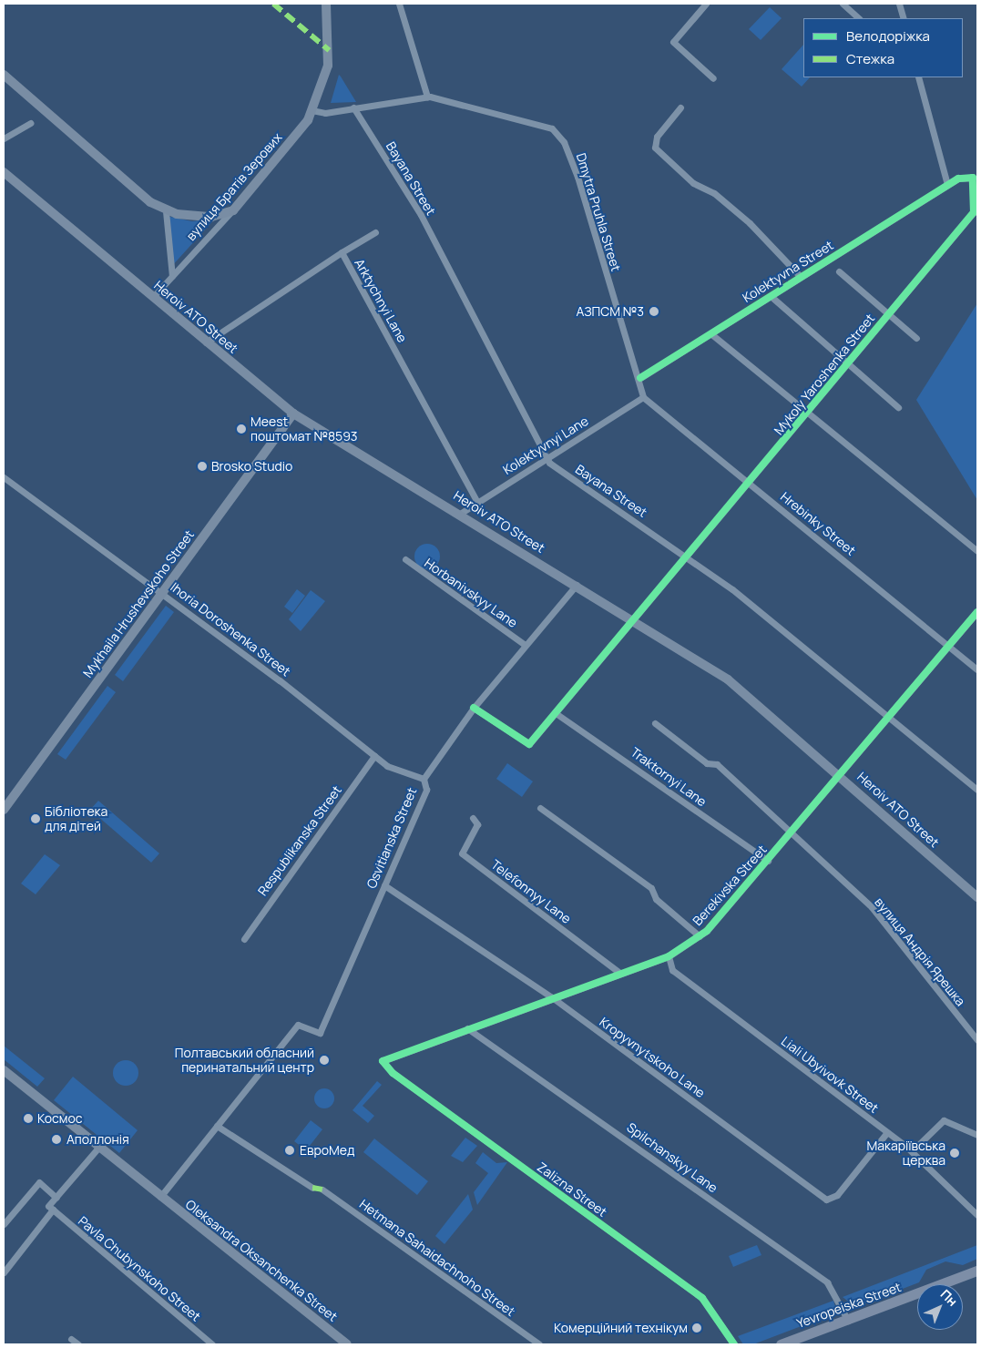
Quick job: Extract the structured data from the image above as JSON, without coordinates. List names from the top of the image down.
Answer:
{
  "streets": {
    "main road": ["Yevropeiska Street"],
    "street": [
      "Bayana Street",
      "вулиця Братів Зерових",
      "Dmytra Pruhla Street",
      "Kolektyvna Street",
      "Arktychnyi Lane",
      "Heroiv ATO Street",
      "Mykoly Yaroshenka Street",
      "Kolektyvnyi Lane",
      "Hrebinky Street",
      "Horbanivskyy Lane",
      "Mykhaila Hrushevskoho Street",
      "Ihoria Doroshenka Street",
      "Traktornyi Lane",
      "Osvitianska Street",
      "Respublikanska Street",
      "Berekivska Street",
      "Telefonnyy Lane",
      "вулиця Андрія Ярешка",
      "Kropyvnytskoho Lane",
      "Liali Ubyivovk Street",
      "Spilchanskyy Lane",
      "Zalizna Street",
      "Hetmana Sahaidachnoho Street",
      "Oleksandra Oksanchenka Street",
      "Pavla Chubynskoho Street"
    ]
  },
  "crossings": [
    ["Bayana Street", "Dmytra Pruhla Street"],
    ["Bayana Street", "Mykoly Yaroshenka Street"],
    ["Bayana Street", "Kolektyvnyi Lane"],
    ["Bayana Street", "Berekivska Street"],
    ["вулиця Братів Зерових", "Dmytra Pruhla Street"],
    ["вулиця Братів Зерових", "Heroiv ATO Street"],
    ["Dmytra Pruhla Street", "Kolektyvna Street"],
    ["Dmytra Pruhla Street", "Kolektyvnyi Lane"],
    ["Dmytra Pruhla Street", "Hrebinky Street"],
    ["Kolektyvna Street", "Mykoly Yaroshenka Street"],
    ["Arktychnyi Lane", "Heroiv ATO Street"],
    ["Arktychnyi Lane", "Kolektyvnyi Lane"],
    ["Heroiv ATO Street", "Mykoly Yaroshenka Street"],
    ["Heroiv ATO Street", "Kolektyvnyi Lane"],
    ["Heroiv ATO Street", "Mykhaila Hrushevskoho Street"],
    ["Heroiv ATO Street", "Osvitianska Street"],
    ["Heroiv ATO Street", "Berekivska Street"],
    ["Mykoly Yaroshenka Street", "Hrebinky Street"],
    ["Mykoly Yaroshenka Street", "Traktornyi Lane"],
    ["Mykoly Yaroshenka Street", "Osvitianska Street"],
    ["Kolektyvnyi Lane", "Hrebinky Street"],
    ["Hrebinky Street", "Berekivska Street"],
    ["Horbanivskyy Lane", "Osvitianska Street"],
    ["Mykhaila Hrushevskoho Street", "Ihoria Doroshenka Street"],
    ["Ihoria Doroshenka Street", "Osvitianska Street"],
    ["Ihoria Doroshenka Street", "Respublikanska Street"],
    ["Traktornyi Lane", "Berekivska Street"],
    ["Osvitianska Street", "Kropyvnytskoho Lane"],
    ["Berekivska Street", "Telefonnyy Lane"],
    ["Berekivska Street", "вулиця Андрія Ярешка"],
    ["Berekivska Street", "Kropyvnytskoho Lane"],
    ["Berekivska Street", "Liali Ubyivovk Street"],
    ["Berekivska Street", "Spilchanskyy Lane"],
    ["Berekivska Street", "Zalizna Street"],
    ["Kropyvnytskoho Lane", "Liali Ubyivovk Street"],
    ["Spilchanskyy Lane", "Yevropeiska Street"]
  ],
  "places": [
    "АЗПСМ №3",
    "Meest поштомат №8593",
    "Brosko Studio",
    "Бібліотека для дітей",
    "Полтавський обласний перинатальний центр",
    "Космос",
    "Аполлонія",
    "ЕвроМед",
    "Макаріївська церква",
    "Комерційний технікум"
  ],
  "legend": ["Велодоріжка", "Стежка"],
  "north": "top right"
}
